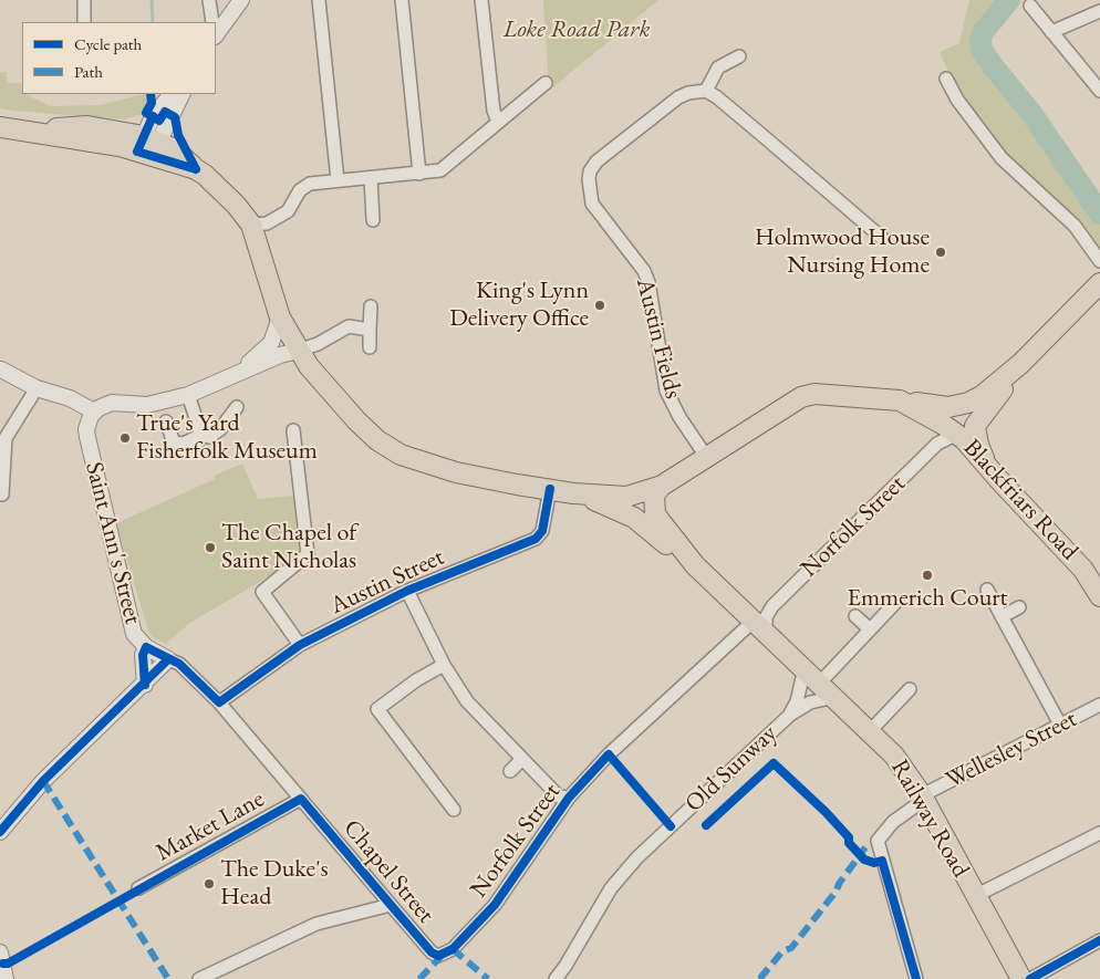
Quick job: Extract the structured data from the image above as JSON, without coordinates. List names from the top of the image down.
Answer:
{
  "streets": {
    "main road": ["Blackfriars Road", "Railway Road"],
    "street": [
      "Austin Fields",
      "Norfolk Street",
      "Saint Ann's Street",
      "Austin Street",
      "Wellesley Street",
      "Old Sunway",
      "Market Lane",
      "Chapel Street"
    ]
  },
  "crossings": [
    ["Blackfriars Road", "Norfolk Street"],
    ["Norfolk Street", "Railway Road"],
    ["Norfolk Street", "Chapel Street"],
    ["Saint Ann's Street", "Chapel Street"],
    ["Austin Street", "Chapel Street"],
    ["Wellesley Street", "Railway Road"],
    ["Old Sunway", "Railway Road"],
    ["Market Lane", "Chapel Street"]
  ],
  "parks": ["Loke Road Park"],
  "places": [
    "Holmwood House Nursing Home",
    "King's Lynn Delivery Office",
    "True's Yard Fisherfolk Museum",
    "The Chapel of Saint Nicholas",
    "Emmerich Court",
    "The Duke's Head"
  ],
  "legend": ["Cycle path", "Path"]
}
